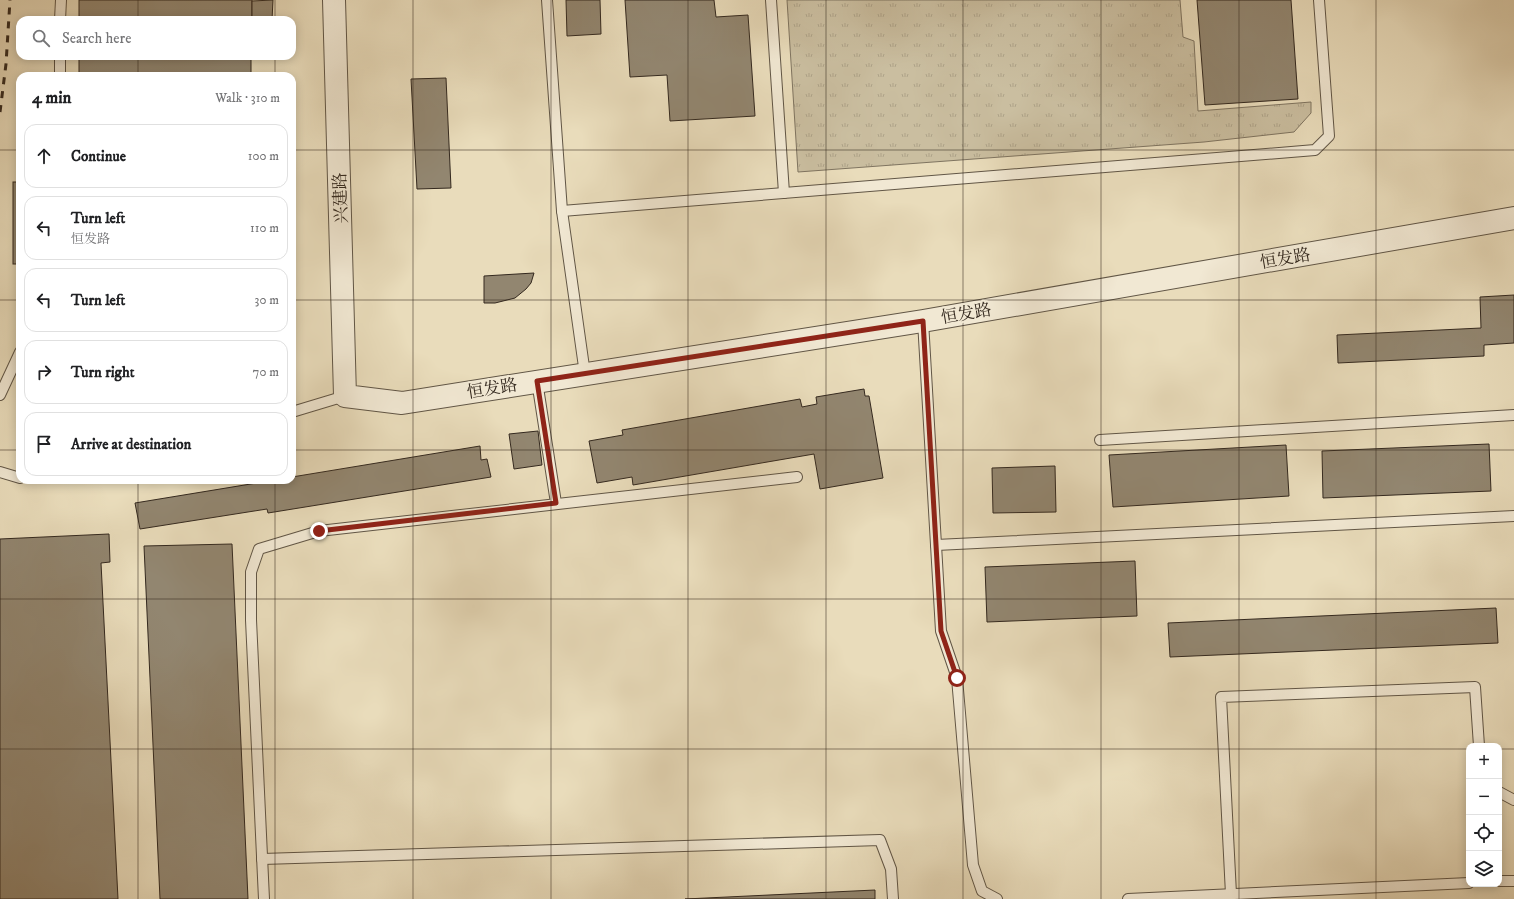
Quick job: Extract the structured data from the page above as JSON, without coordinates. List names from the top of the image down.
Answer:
{
  "streets": {
    "street": ["兴建路", "恒发路"]
  },
  "crossings": [
    ["兴建路", "恒发路"]
  ],
  "page": {
    "search": "Search here",
    "heading": ["4 min", "Walk · 310 m"],
    "list": [
      ["Continue", "100 m"],
      ["Turn left", "恒发路", "110 m"],
      ["Turn left", "30 m"],
      ["Turn right", "70 m"],
      "Arrive at destination"
    ],
    "map_buttons": ["+", "−"]
  }
}
